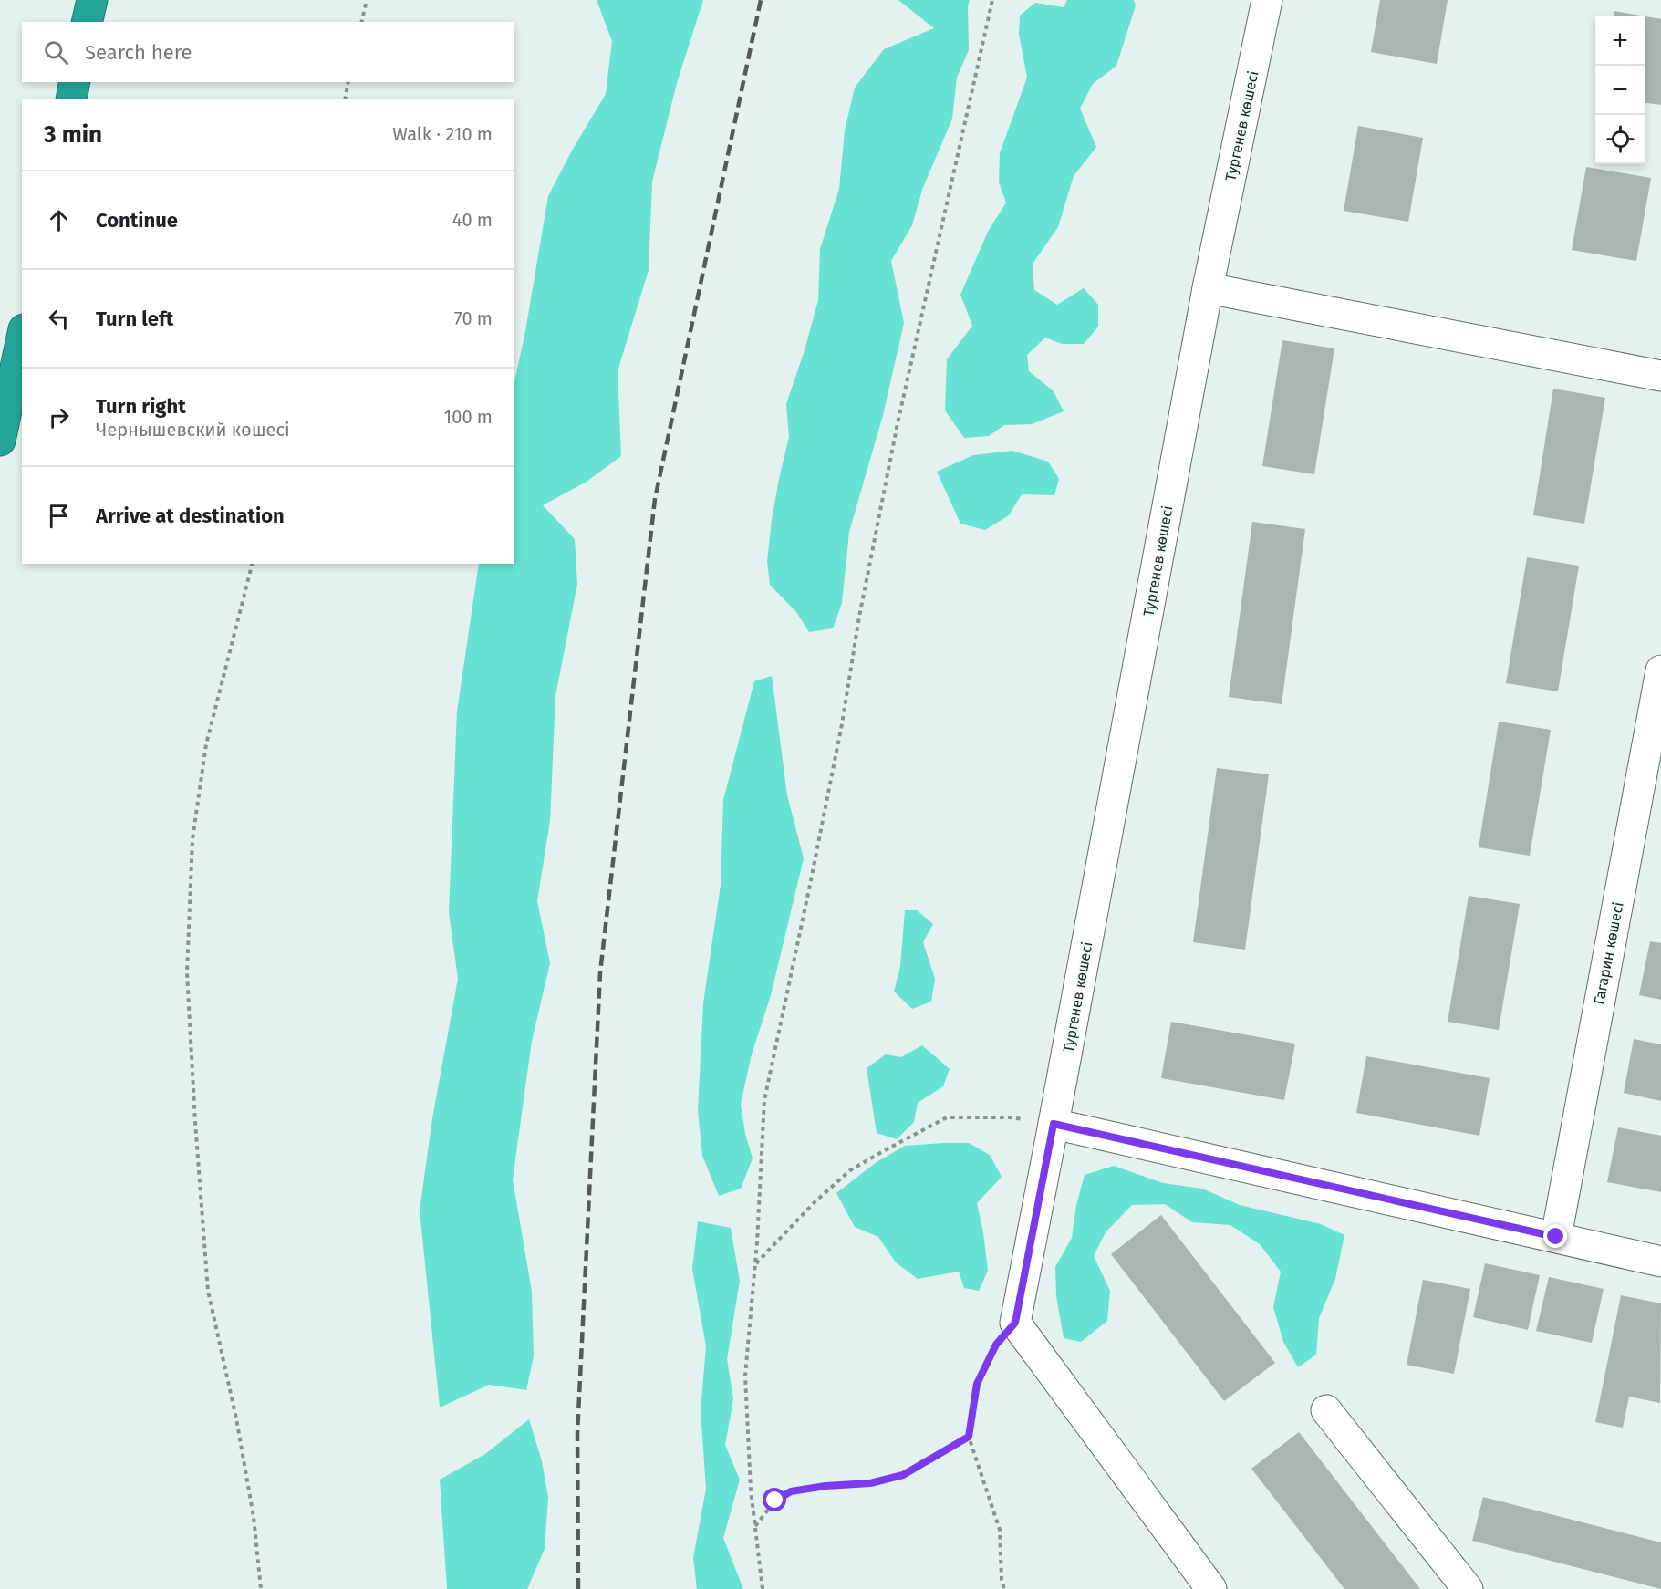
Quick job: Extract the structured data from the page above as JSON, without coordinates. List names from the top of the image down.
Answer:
{
  "streets": {
    "street": ["Тургенев көшесі", "Гагарин көшесі"]
  },
  "page": {
    "map_buttons": ["+", "−"],
    "search": "Search here",
    "heading": ["3 min", "Walk · 210 m"],
    "list": [
      ["Continue", "40 m"],
      ["Turn left", "70 m"],
      ["Turn right", "Чернышевский көшесі", "100 m"],
      "Arrive at destination"
    ]
  }
}
